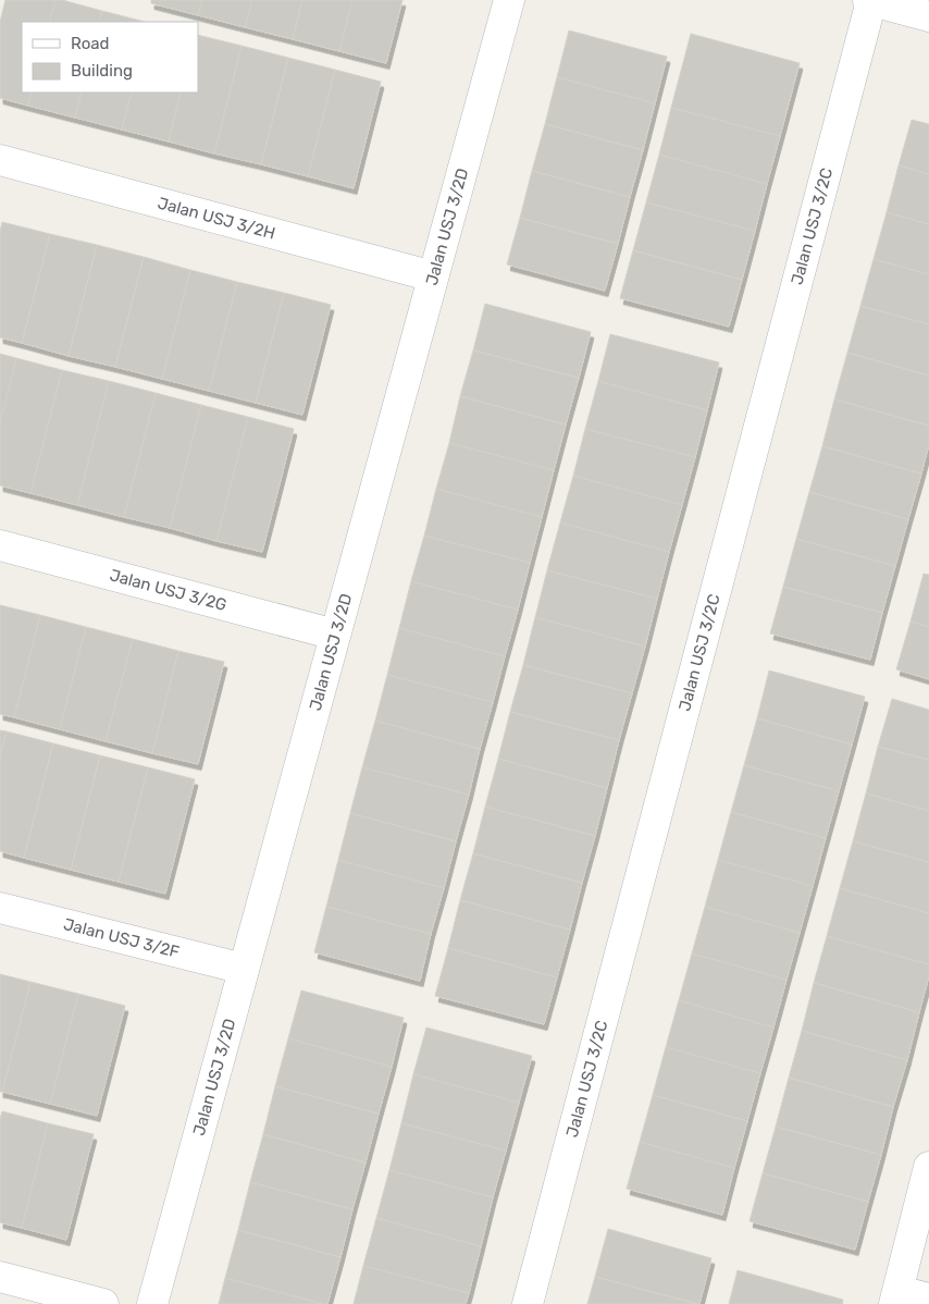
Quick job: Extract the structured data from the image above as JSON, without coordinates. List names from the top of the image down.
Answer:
{
  "streets": {
    "street": [
      "Jalan USJ 3/2H",
      "Jalan USJ 3/2D",
      "Jalan USJ 3/2C",
      "Jalan USJ 3/2G",
      "Jalan USJ 3/2F"
    ]
  },
  "crossings": [
    ["Jalan USJ 3/2H", "Jalan USJ 3/2D"],
    ["Jalan USJ 3/2D", "Jalan USJ 3/2G"],
    ["Jalan USJ 3/2D", "Jalan USJ 3/2F"]
  ],
  "legend": ["Road", "Building"]
}
